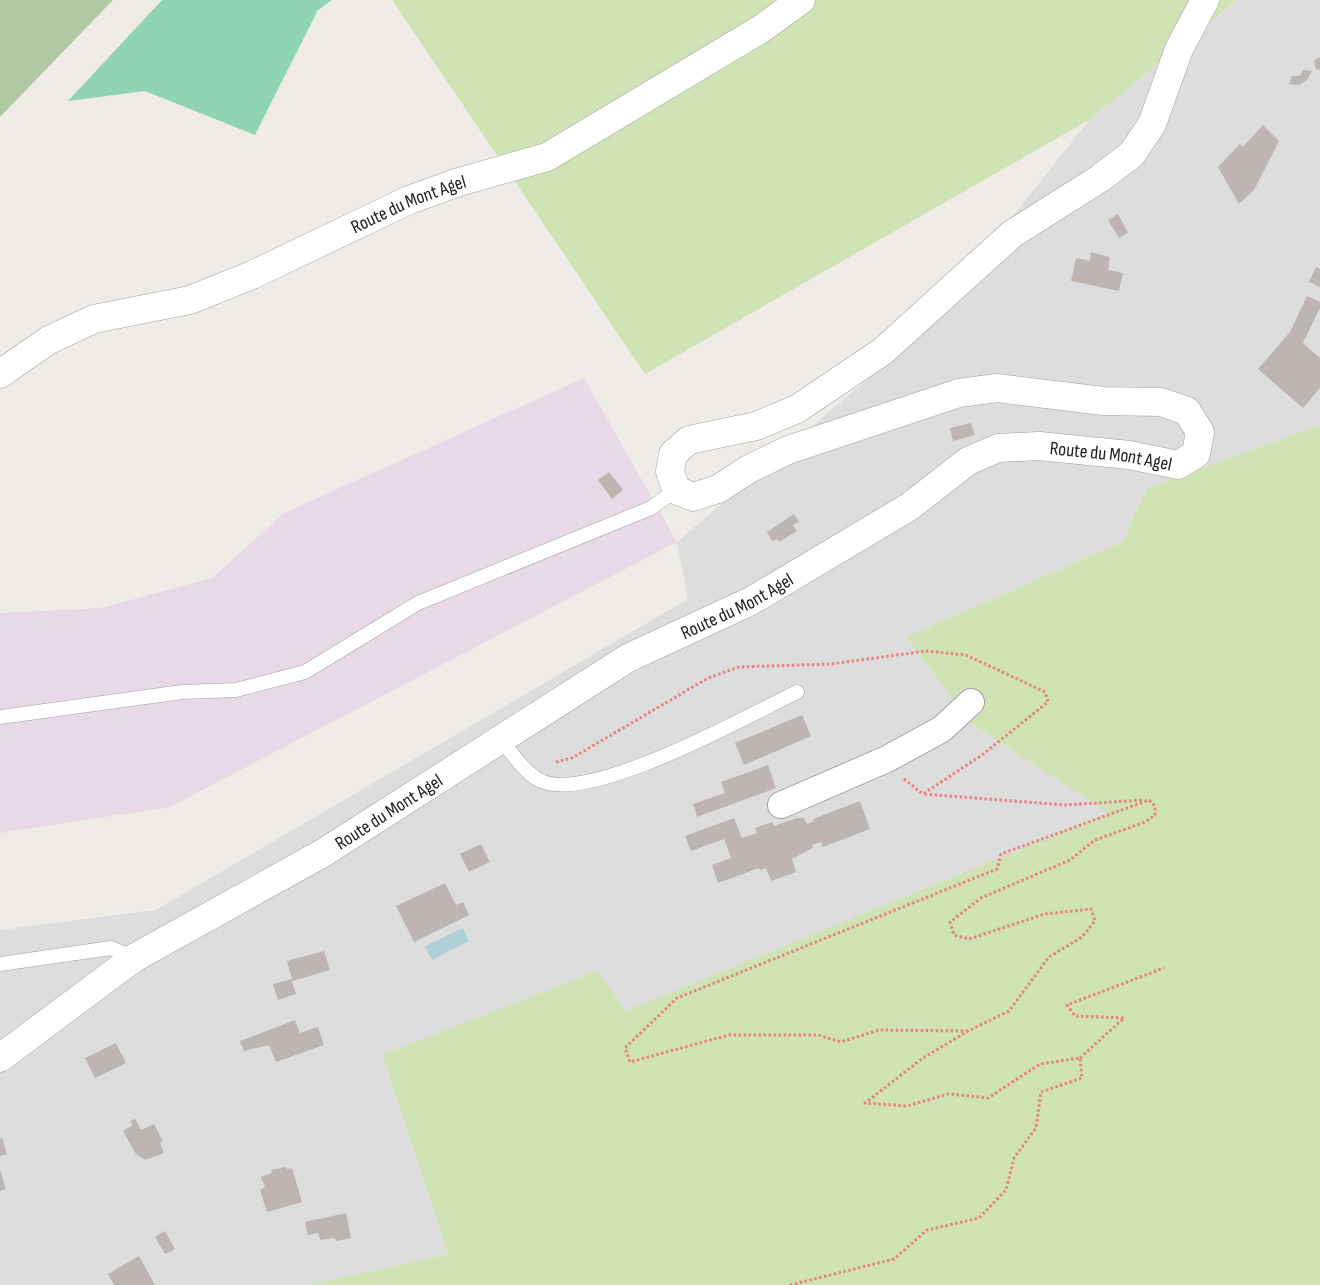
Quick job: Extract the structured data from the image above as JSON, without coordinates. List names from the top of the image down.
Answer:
{
  "streets": {
    "street": ["Route du Mont Agel"]
  }
}
